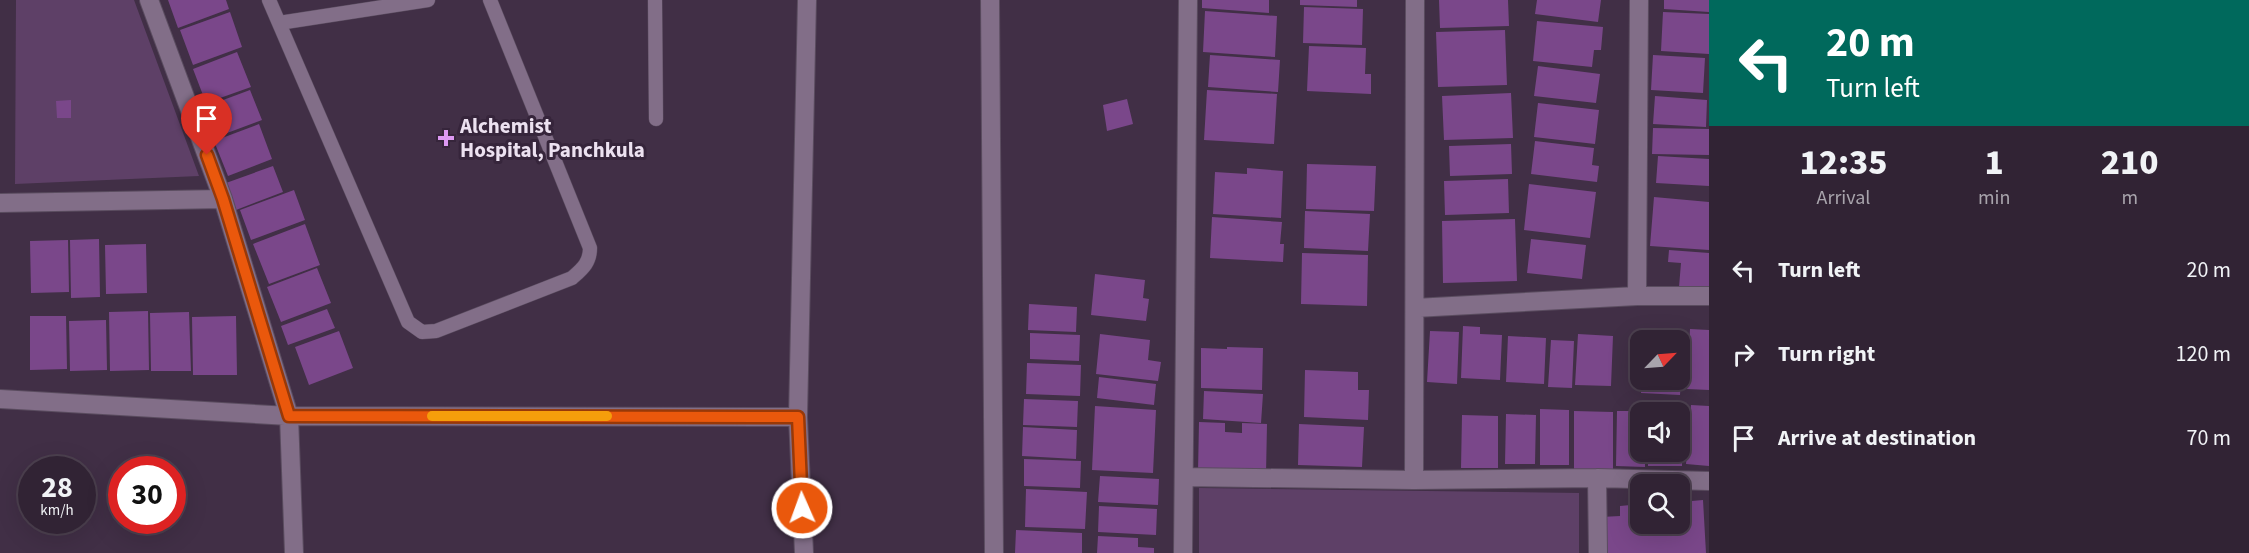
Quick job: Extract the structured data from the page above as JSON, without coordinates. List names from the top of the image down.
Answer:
{
  "places": {
    "health": ["Alchemist Hospital, Panchkula"]
  },
  "north": "top right",
  "page": {
    "turn": ["20 m", "Turn left"],
    "eta": [
      "12:35",
      "Arrival",
      "1",
      "min",
      "210",
      "m"
    ],
    "list": [
      {
        "name": "Turn left",
        "value": "20 m"
      },
      {
        "name": "Turn right",
        "value": "120 m"
      },
      {
        "name": "Arrive at destination",
        "value": "70 m"
      }
    ],
    "speed": "28 km/h",
    "limit": "30"
  }
}
